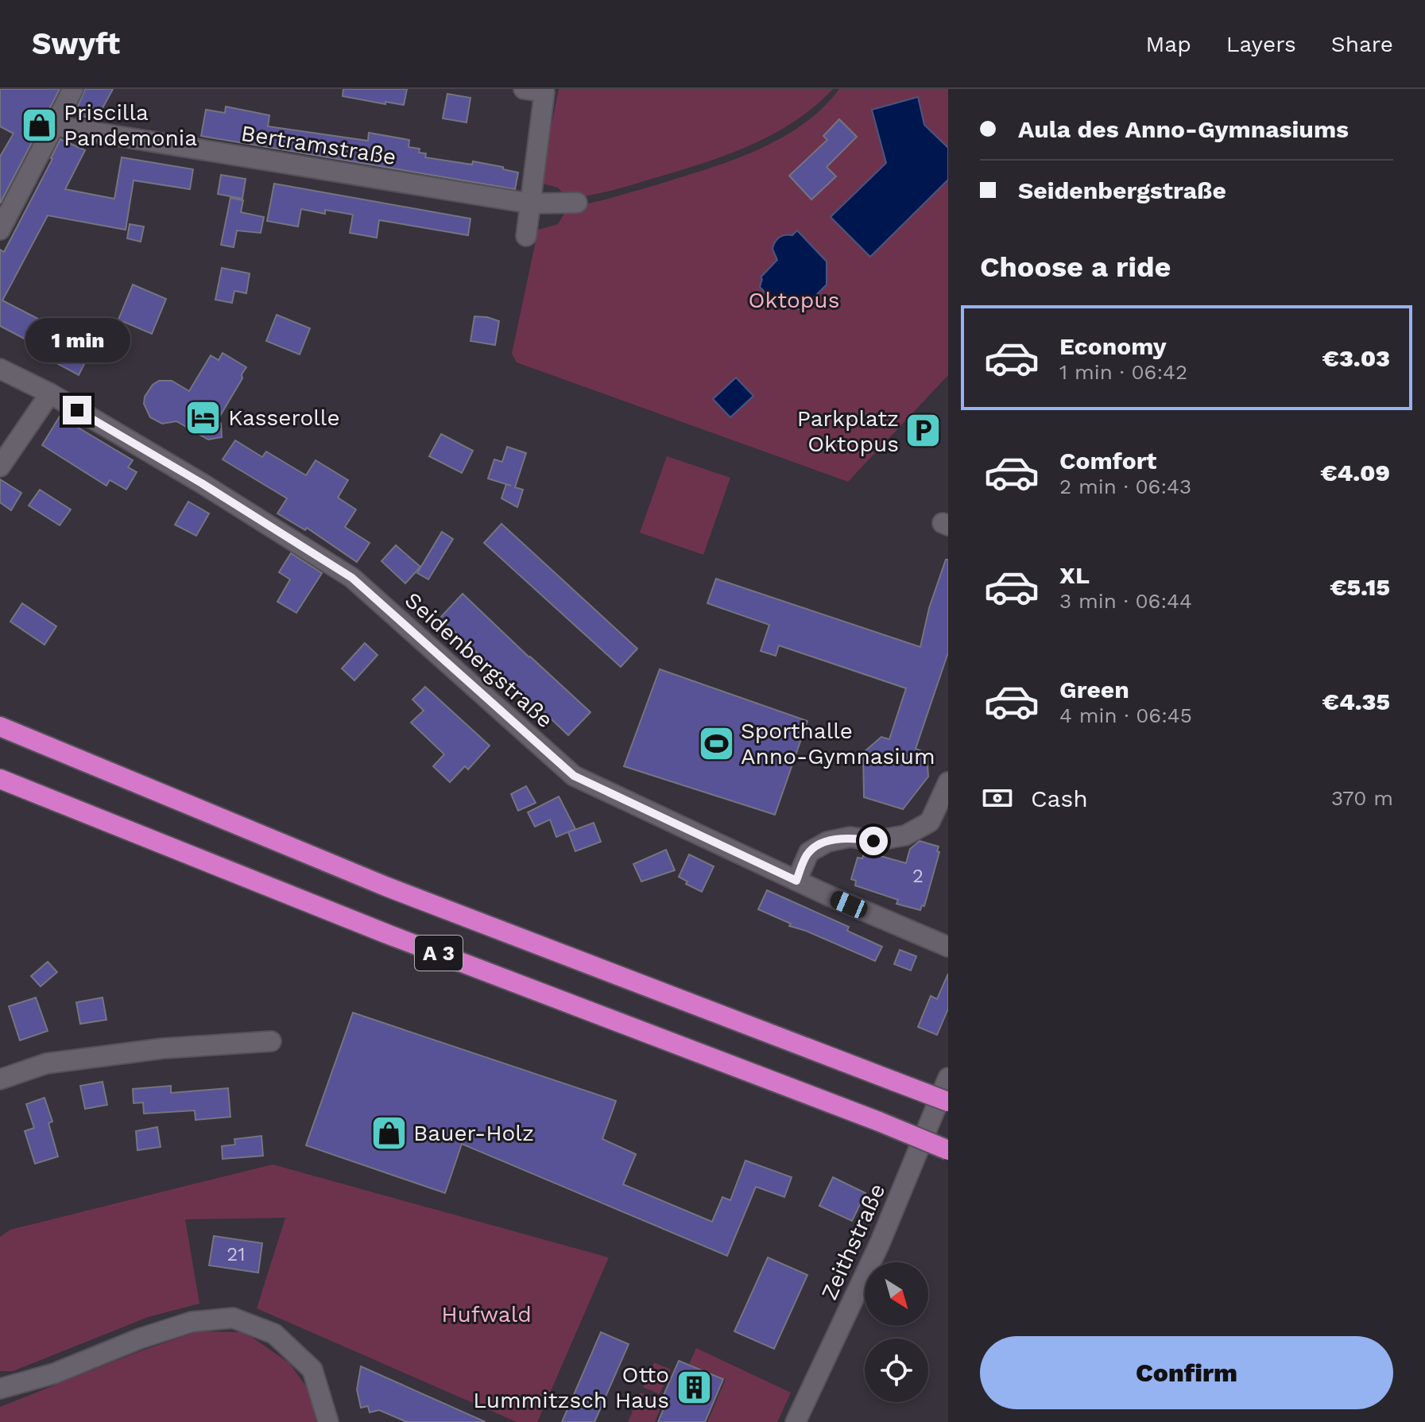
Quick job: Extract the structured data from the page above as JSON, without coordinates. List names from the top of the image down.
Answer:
{
  "streets": {
    "highway": ["A 3"],
    "street": ["Bertramstraße", "Seidenbergstraße", "Zeithstraße"]
  },
  "parks": ["Oktopus", "Hufwald"],
  "places": {
    "shop": ["Priscilla Pandemonia", "Bauer-Holz"],
    "hotel": ["Kasserolle"],
    "parking": ["Parkplatz Oktopus"],
    "sports": ["Sporthalle Anno-Gymnasium"],
    "building": ["Otto Lummitzsch Haus"]
  },
  "house_numbers": ["2", "21"],
  "north": "bottom right",
  "page": {
    "header": "Swyft",
    "nav": ["Map", "Layers", "Share"],
    "banner": ["Aula des Anno-Gymnasiums", "Seidenbergstraße"],
    "heading": "Choose a ride",
    "list": [
      {
        "name": "Economy",
        "note": "1 min · 06:42",
        "value": "€3.03"
      },
      {
        "name": "Comfort",
        "note": "2 min · 06:43",
        "value": "€4.09"
      },
      {
        "name": "XL",
        "note": "3 min · 06:44",
        "value": "€5.15"
      },
      {
        "name": "Green",
        "note": "4 min · 06:45",
        "value": "€4.35"
      }
    ],
    "bubble": "1 min",
    "pay": ["Cash", "370 m"],
    "buttons": "Confirm"
  }
}
